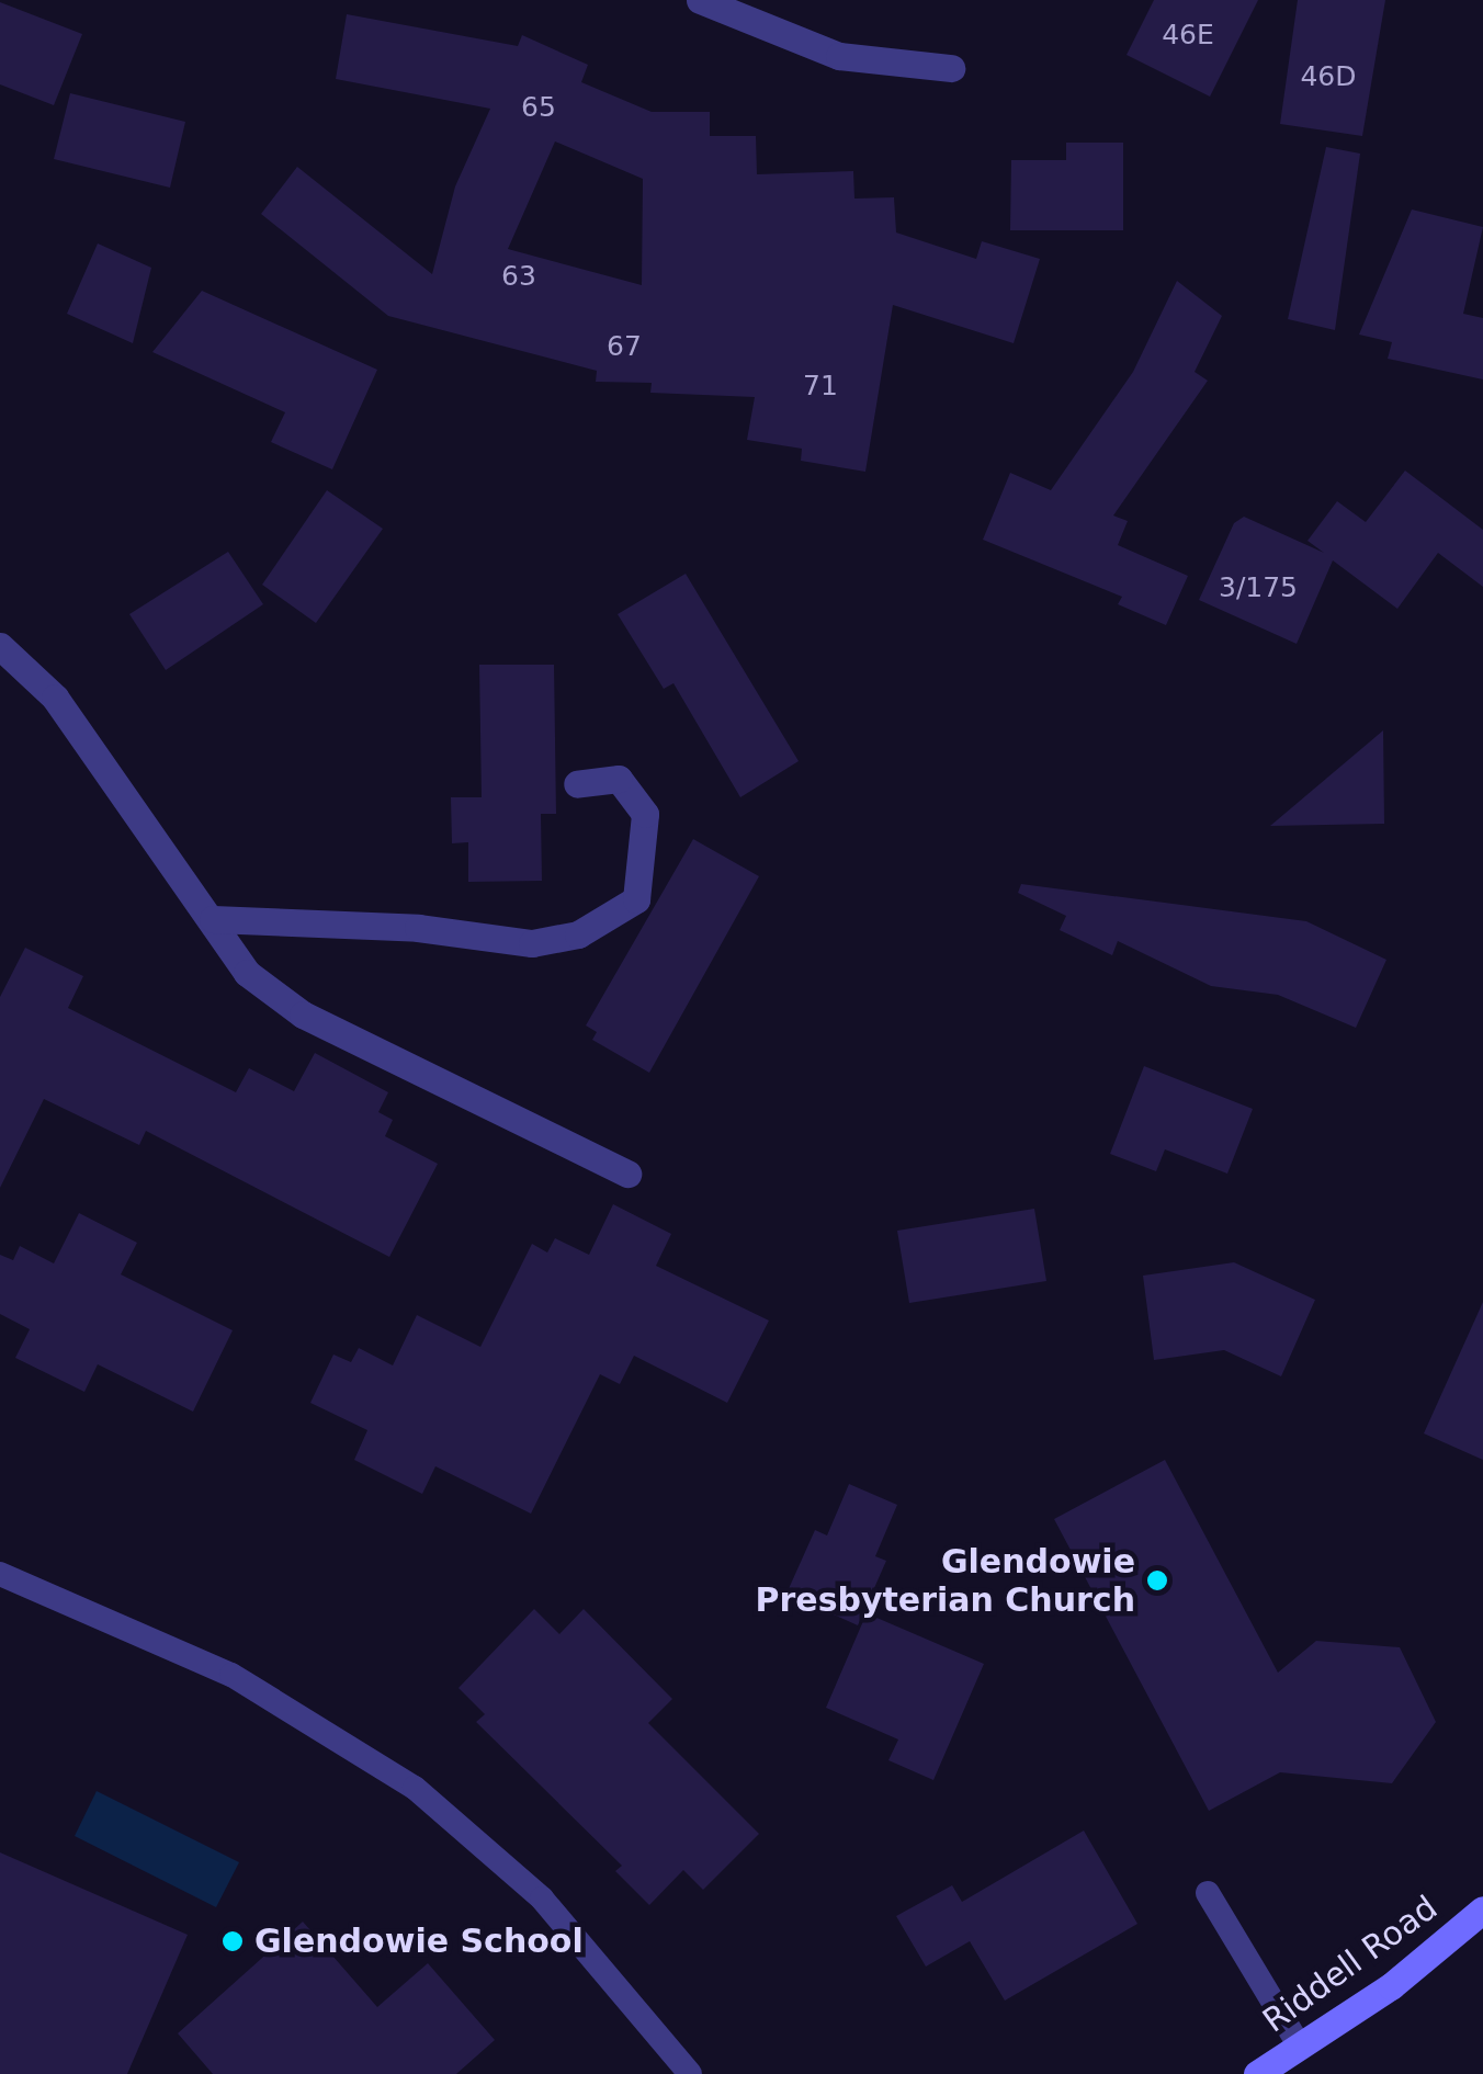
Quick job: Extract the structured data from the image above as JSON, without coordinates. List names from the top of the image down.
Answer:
{
  "streets": {
    "street": ["Riddell Road"]
  },
  "places": ["Glendowie Presbyterian Church", "Glendowie School"],
  "house_numbers": [
    "46E",
    "46D",
    "65",
    "63",
    "67",
    "71",
    "3/175"
  ]
}
